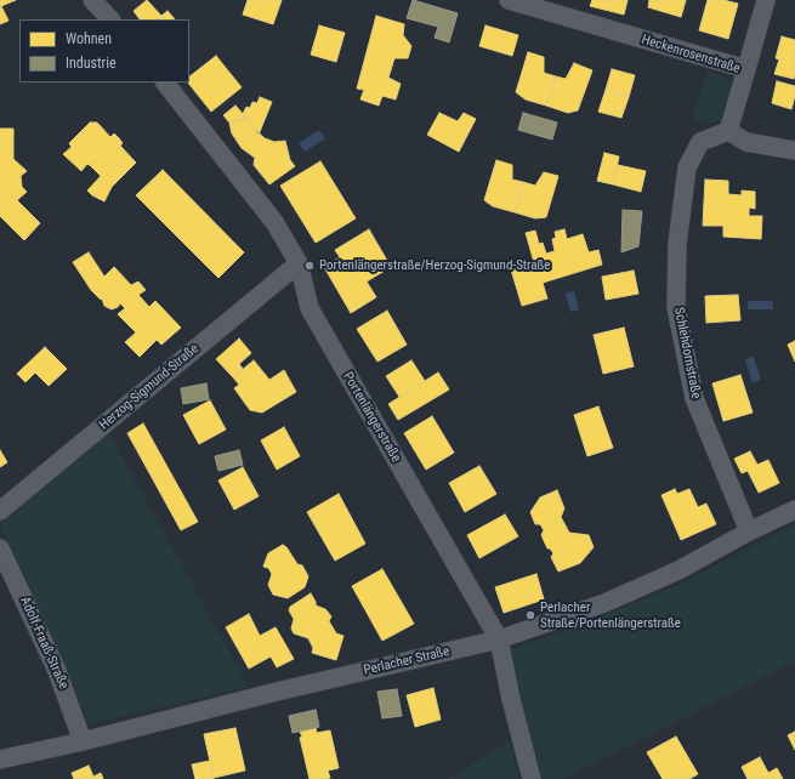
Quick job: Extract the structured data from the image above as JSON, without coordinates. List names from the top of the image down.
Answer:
{
  "streets": {
    "street": [
      "Heckenrosenstraße",
      "Schlehdornstraße",
      "Herzog-Sigmund-Straße",
      "Portenlängerstraße",
      "Adolf-Fraaß-Straße",
      "Perlacher Straße"
    ]
  },
  "crossings": [
    ["Heckenrosenstraße", "Schlehdornstraße"],
    ["Schlehdornstraße", "Perlacher Straße"],
    ["Herzog-Sigmund-Straße", "Portenlängerstraße"],
    ["Portenlängerstraße", "Perlacher Straße"],
    ["Adolf-Fraaß-Straße", "Perlacher Straße"]
  ],
  "places": ["Portenlängerstraße/Herzog-Sigmund-Straße", "Perlacher Straße/Portenlängerstraße"],
  "legend": ["Wohnen", "Industrie"]
}
